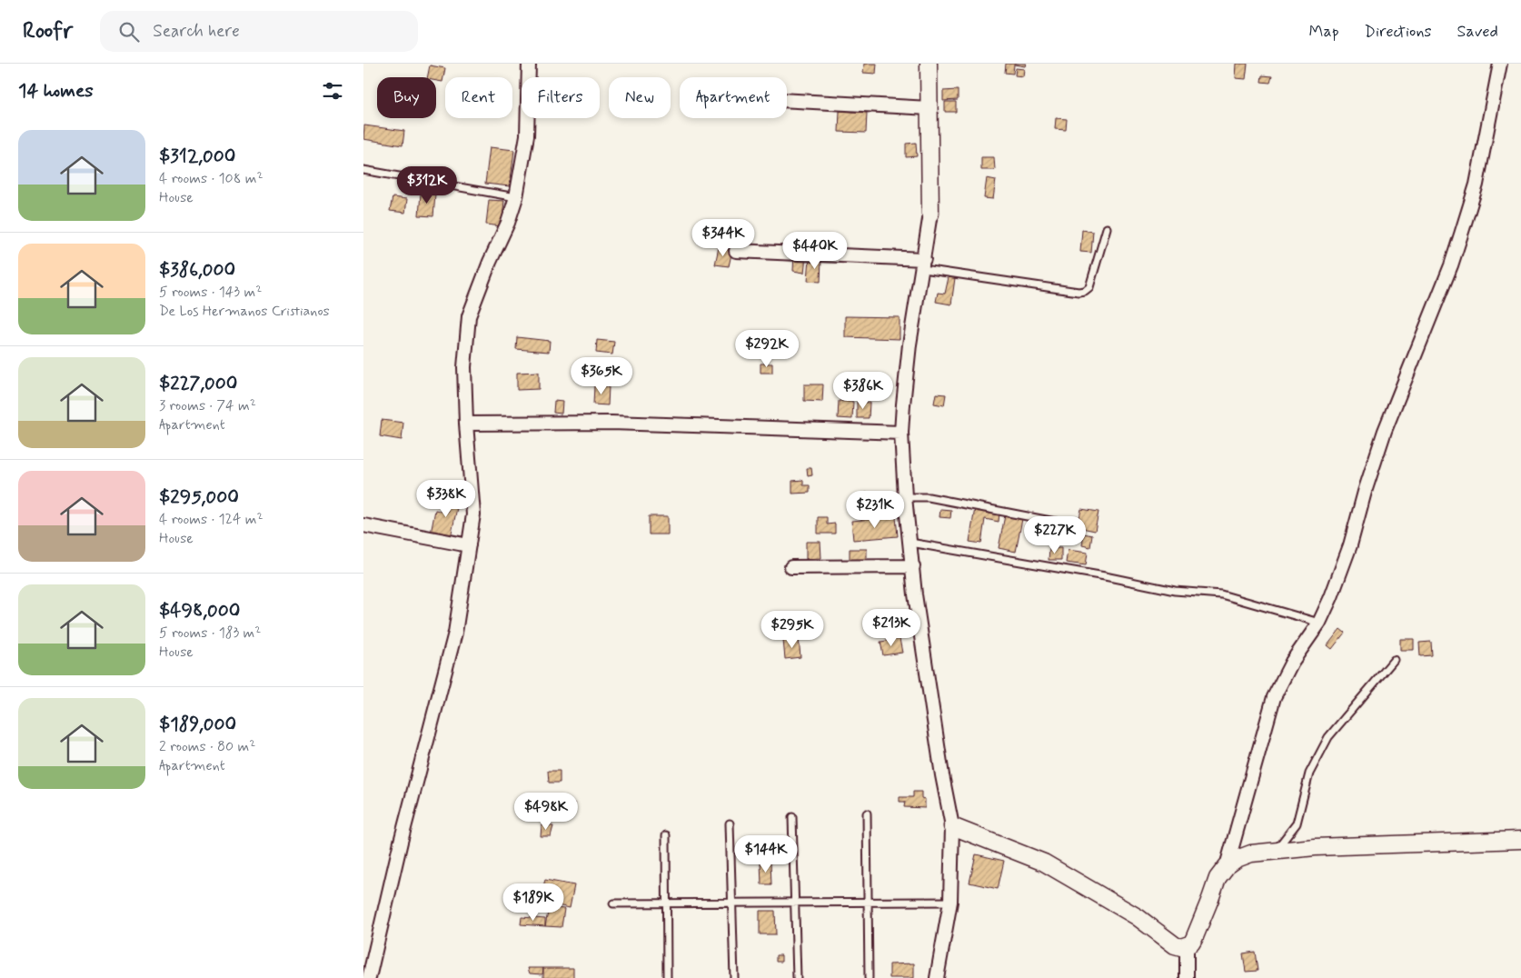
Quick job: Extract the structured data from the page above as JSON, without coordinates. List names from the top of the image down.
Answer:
{
  "page": {
    "header": "Roofr",
    "search": "Search here",
    "nav": ["Map", "Directions", "Saved"],
    "heading": "14 homes",
    "chip": [
      "Buy",
      "Rent",
      "Filters",
      "New",
      "Apartment"
    ],
    "list": [
      {
        "name": "$312,000",
        "note": "4 rooms · 108 m² · House"
      },
      {
        "name": "$386,000",
        "note": "5 rooms · 143 m² · De Los Hermanos Cristianos"
      },
      {
        "name": "$227,000",
        "note": "3 rooms · 74 m² · Apartment"
      },
      {
        "name": "$295,000",
        "note": "4 rooms · 124 m² · House"
      },
      {
        "name": "$498,000",
        "note": "5 rooms · 183 m² · House"
      },
      {
        "name": "$189,000",
        "note": "2 rooms · 80 m² · Apartment"
      }
    ],
    "price": [
      "$312K",
      "$344K",
      "$440K",
      "$292K",
      "$365K",
      "$386K",
      "$338K",
      "$231K",
      "$227K",
      "$213K",
      "$295K",
      "$498K",
      "$144K",
      "$189K"
    ]
  }
}
